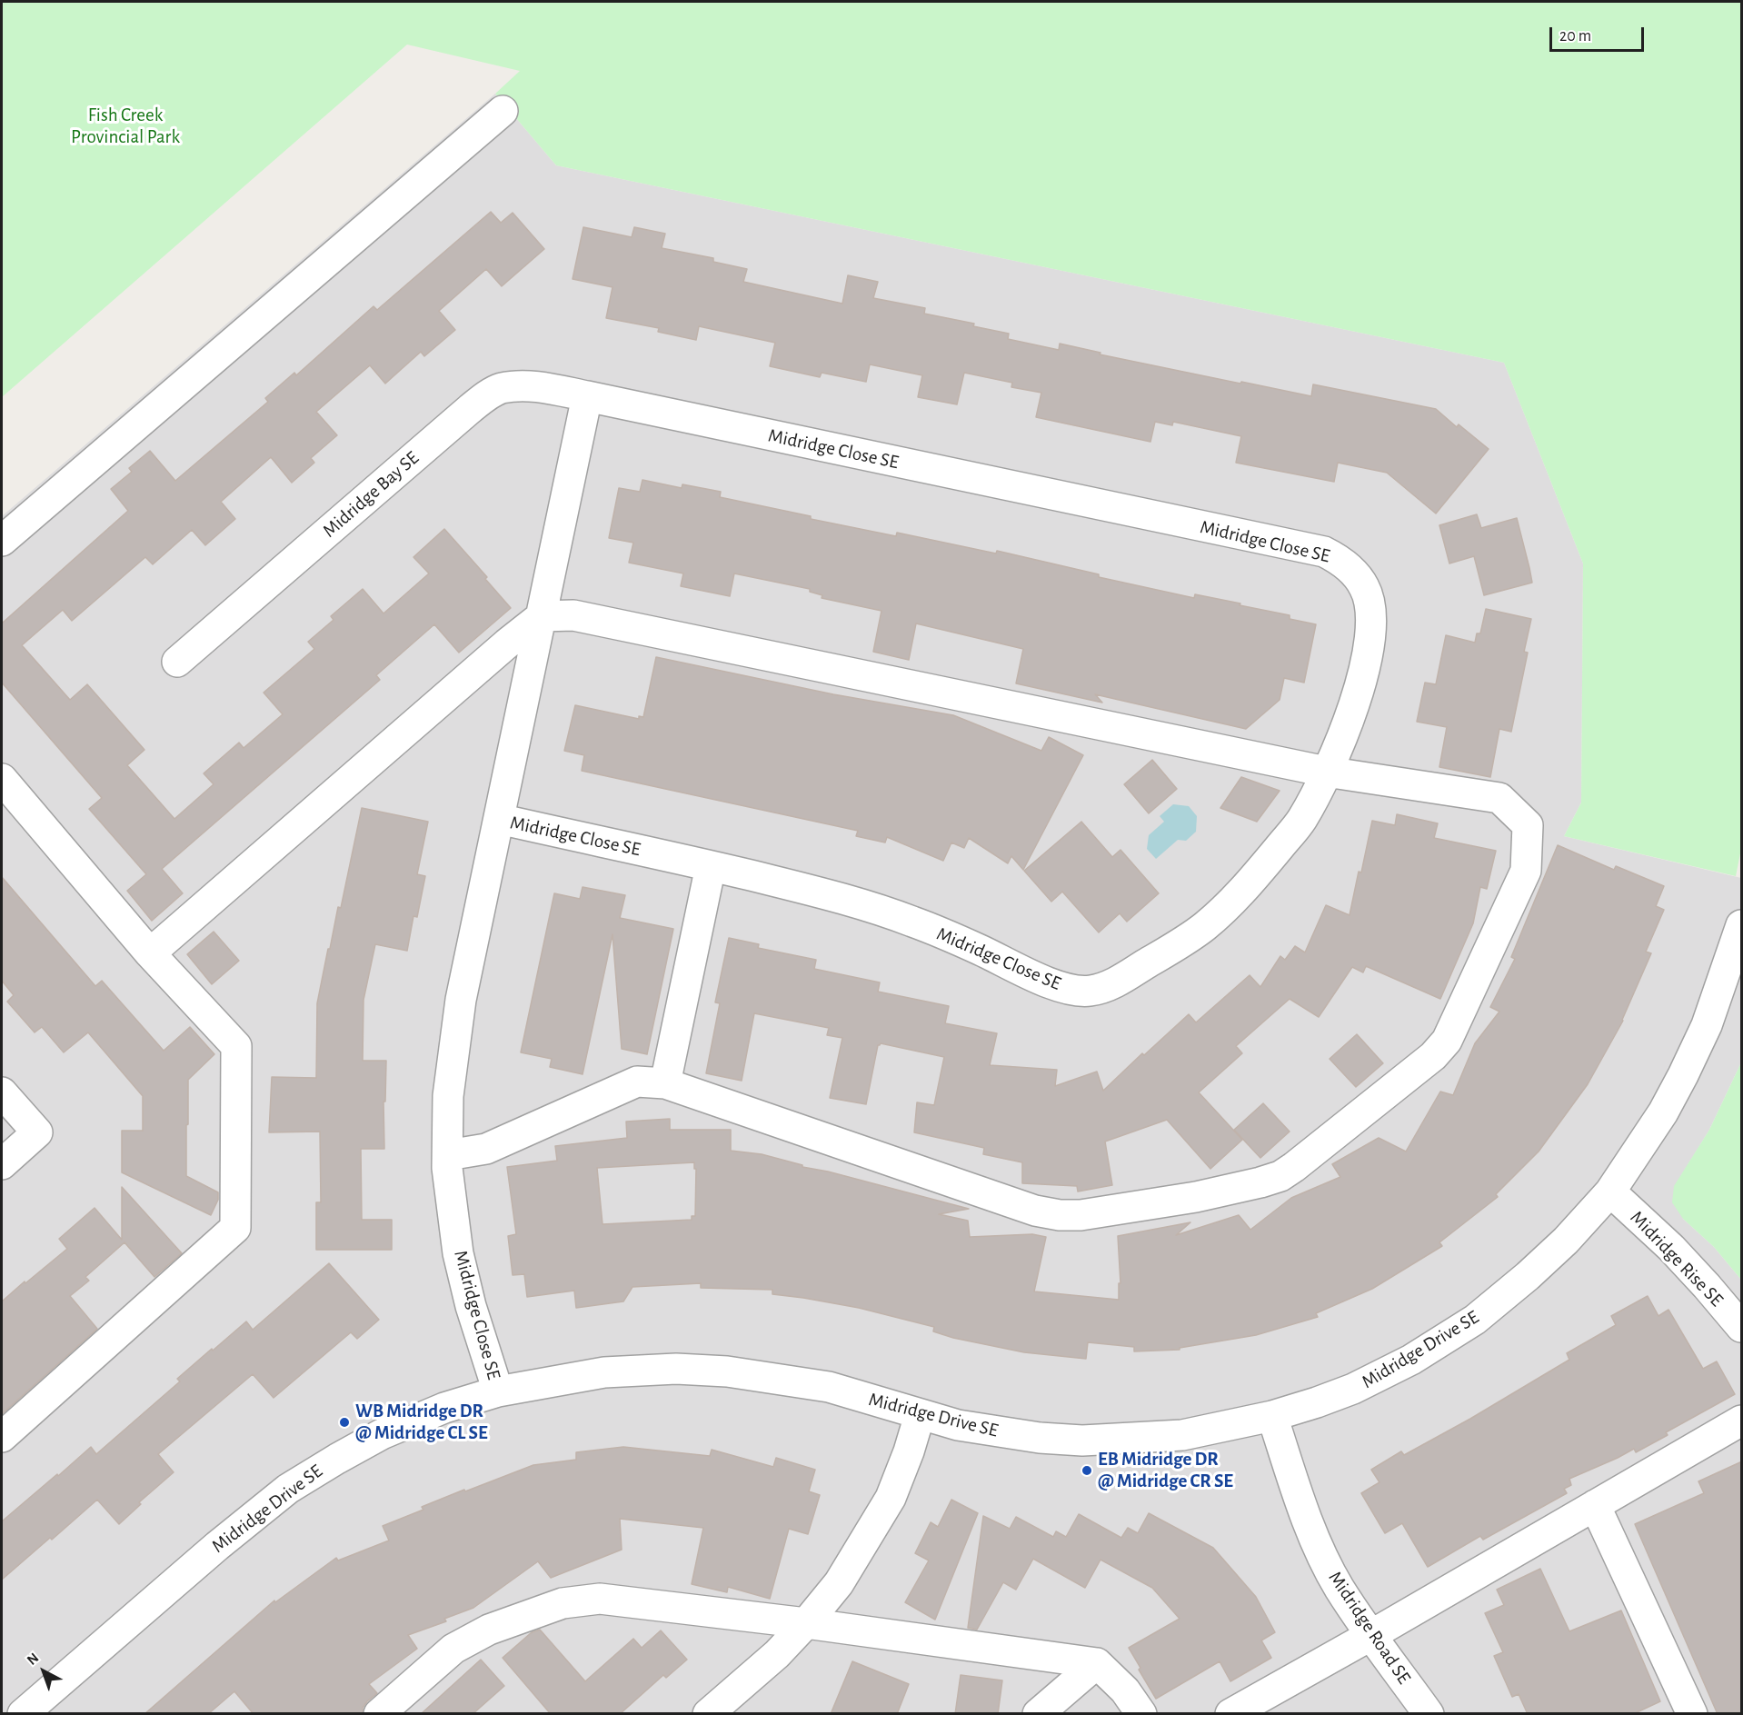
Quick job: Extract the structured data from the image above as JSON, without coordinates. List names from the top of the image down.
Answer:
{
  "streets": {
    "street": [
      "Midridge Close SE",
      "Midridge Bay SE",
      "Midridge Rise SE",
      "Midridge Drive SE",
      "Midridge Road SE"
    ]
  },
  "crossings": [
    ["Midridge Close SE", "Midridge Bay SE"],
    ["Midridge Close SE", "Midridge Drive SE"],
    ["Midridge Rise SE", "Midridge Drive SE"],
    ["Midridge Drive SE", "Midridge Road SE"]
  ],
  "parks": ["Fish Creek Provincial Park"],
  "places": ["WB Midridge DR @ Midridge CL SE", "EB Midridge DR @ Midridge CR SE"],
  "scale_bar": "20 m",
  "north": "top left"
}
